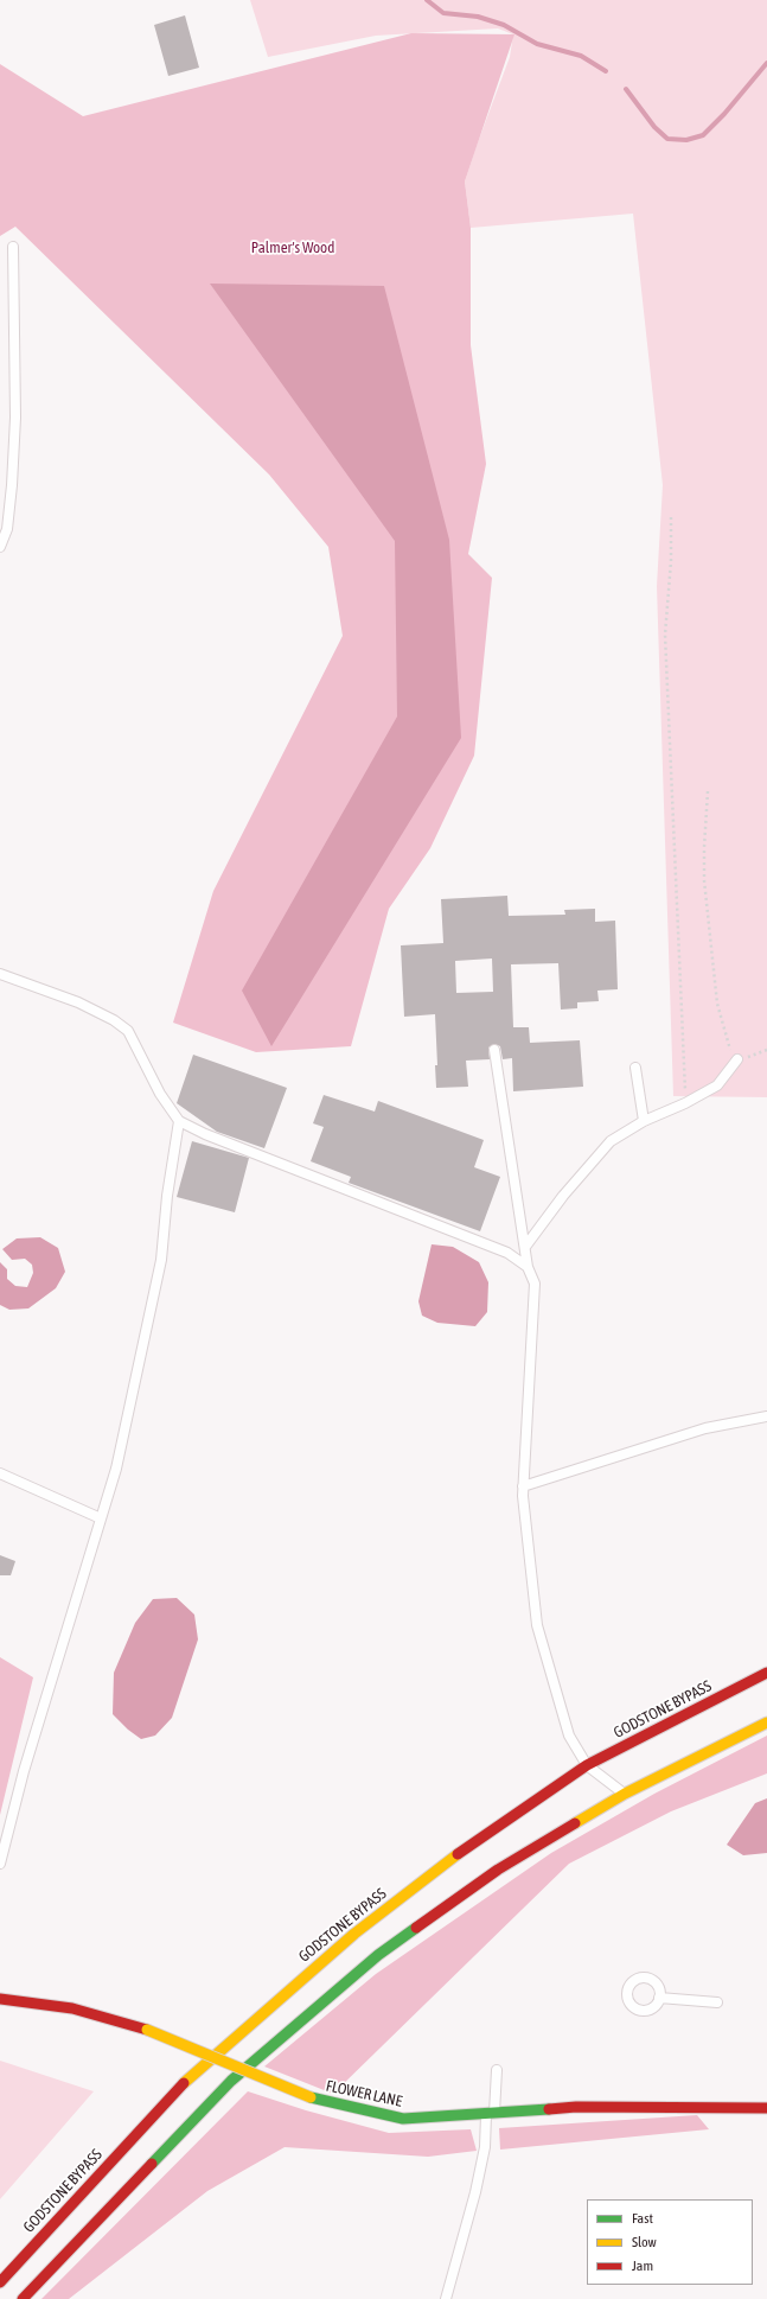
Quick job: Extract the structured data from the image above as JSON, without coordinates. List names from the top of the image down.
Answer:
{
  "streets": {
    "main road": ["GODSTONE BYPASS", "FLOWER LANE"]
  },
  "parks": ["Palmer's Wood"],
  "legend": ["Fast", "Slow", "Jam"]
}
